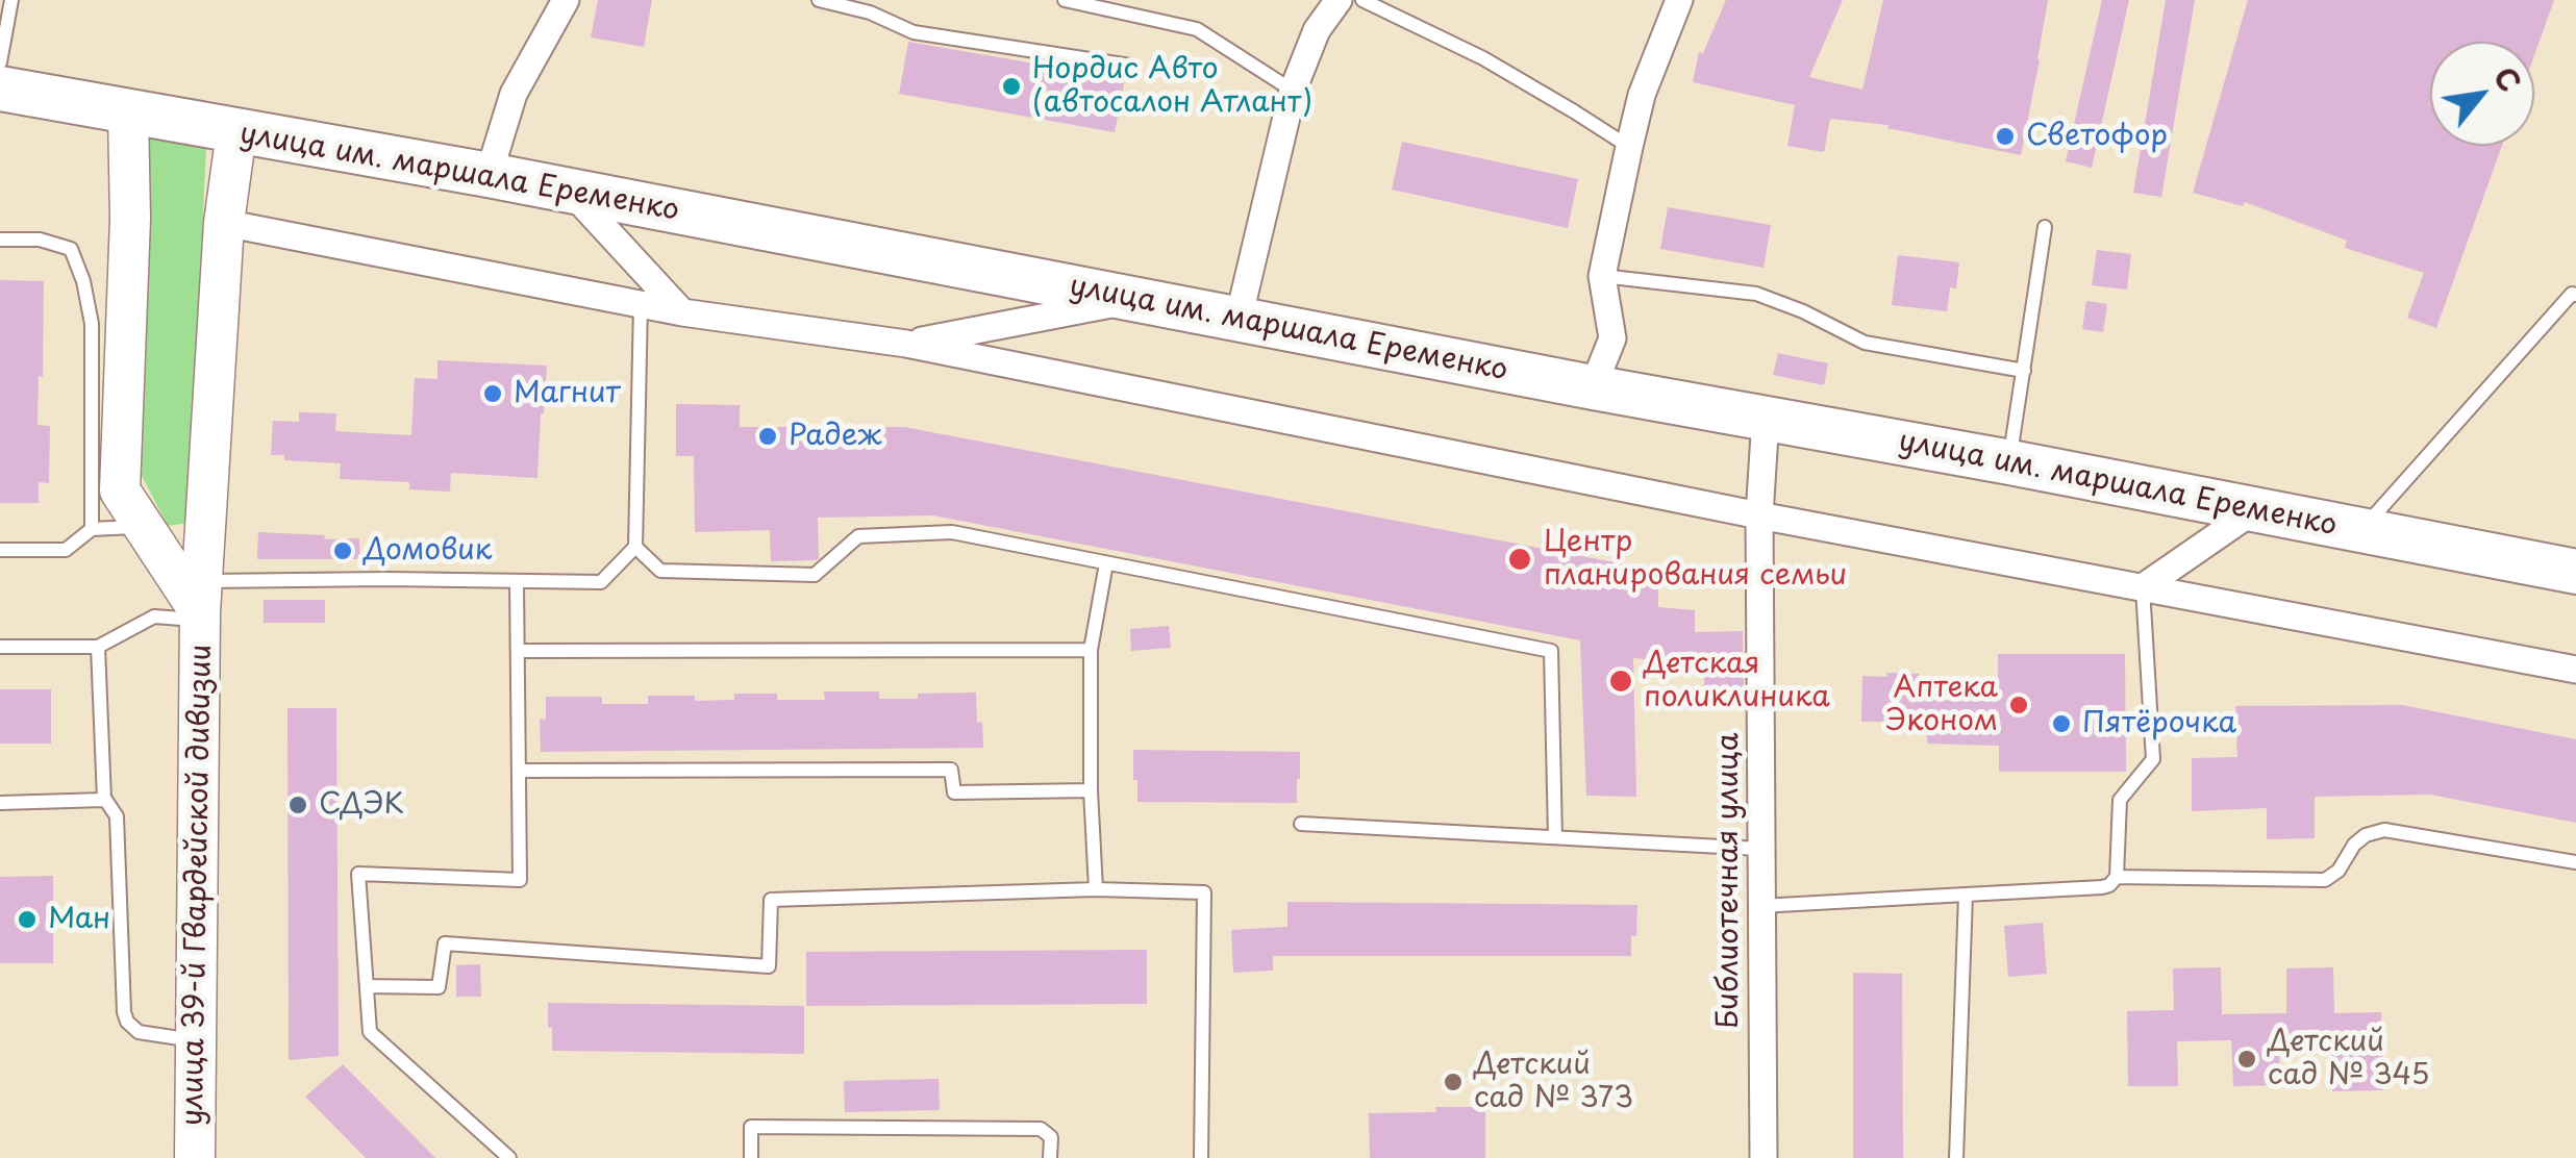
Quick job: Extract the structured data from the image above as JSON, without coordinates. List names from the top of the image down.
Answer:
{
  "streets": {
    "highway": ["улица им. маршала Еременко"],
    "main road": ["улица 39-й Гвардейской дивизии"],
    "street": ["Библиотечная улица"]
  },
  "crossings": [
    ["улица им. маршала Еременко", "Библиотечная улица"],
    ["улица им. маршала Еременко", "улица 39-й Гвардейской дивизии"]
  ],
  "places": [
    "Нордис Авто (автосалон Атлант)",
    "Светофор",
    "Магнит",
    "Радеж",
    "Домовик",
    "Центр планирования семьи",
    "Детская поликлиника",
    "Аптека Эконом",
    "Пятёрочка",
    "СДЭК",
    "Ман",
    "Детский сад № 345",
    "Детский сад № 373"
  ],
  "north": "top right"
}
